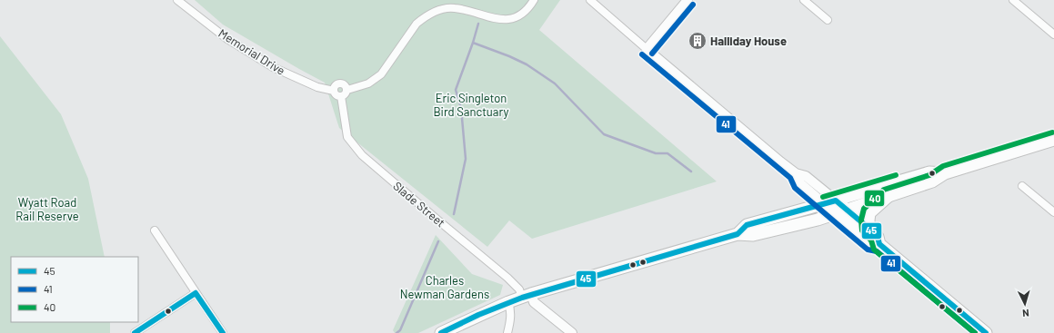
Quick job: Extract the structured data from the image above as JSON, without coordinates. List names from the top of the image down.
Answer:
{
  "streets": {
    "street": ["Memorial Drive", "Slade Street"]
  },
  "crossings": [
    ["Memorial Drive", "Slade Street"]
  ],
  "parks": ["Eric Singleton Bird Sanctuary", "Wyatt Road Rail Reserve", "Charles Newman Gardens"],
  "places": {
    "building": ["Halliday House"]
  },
  "lines": ["transit line 41", "transit line 40", "transit line 45"],
  "legend": ["45", "41", "40"],
  "north": "bottom"
}
